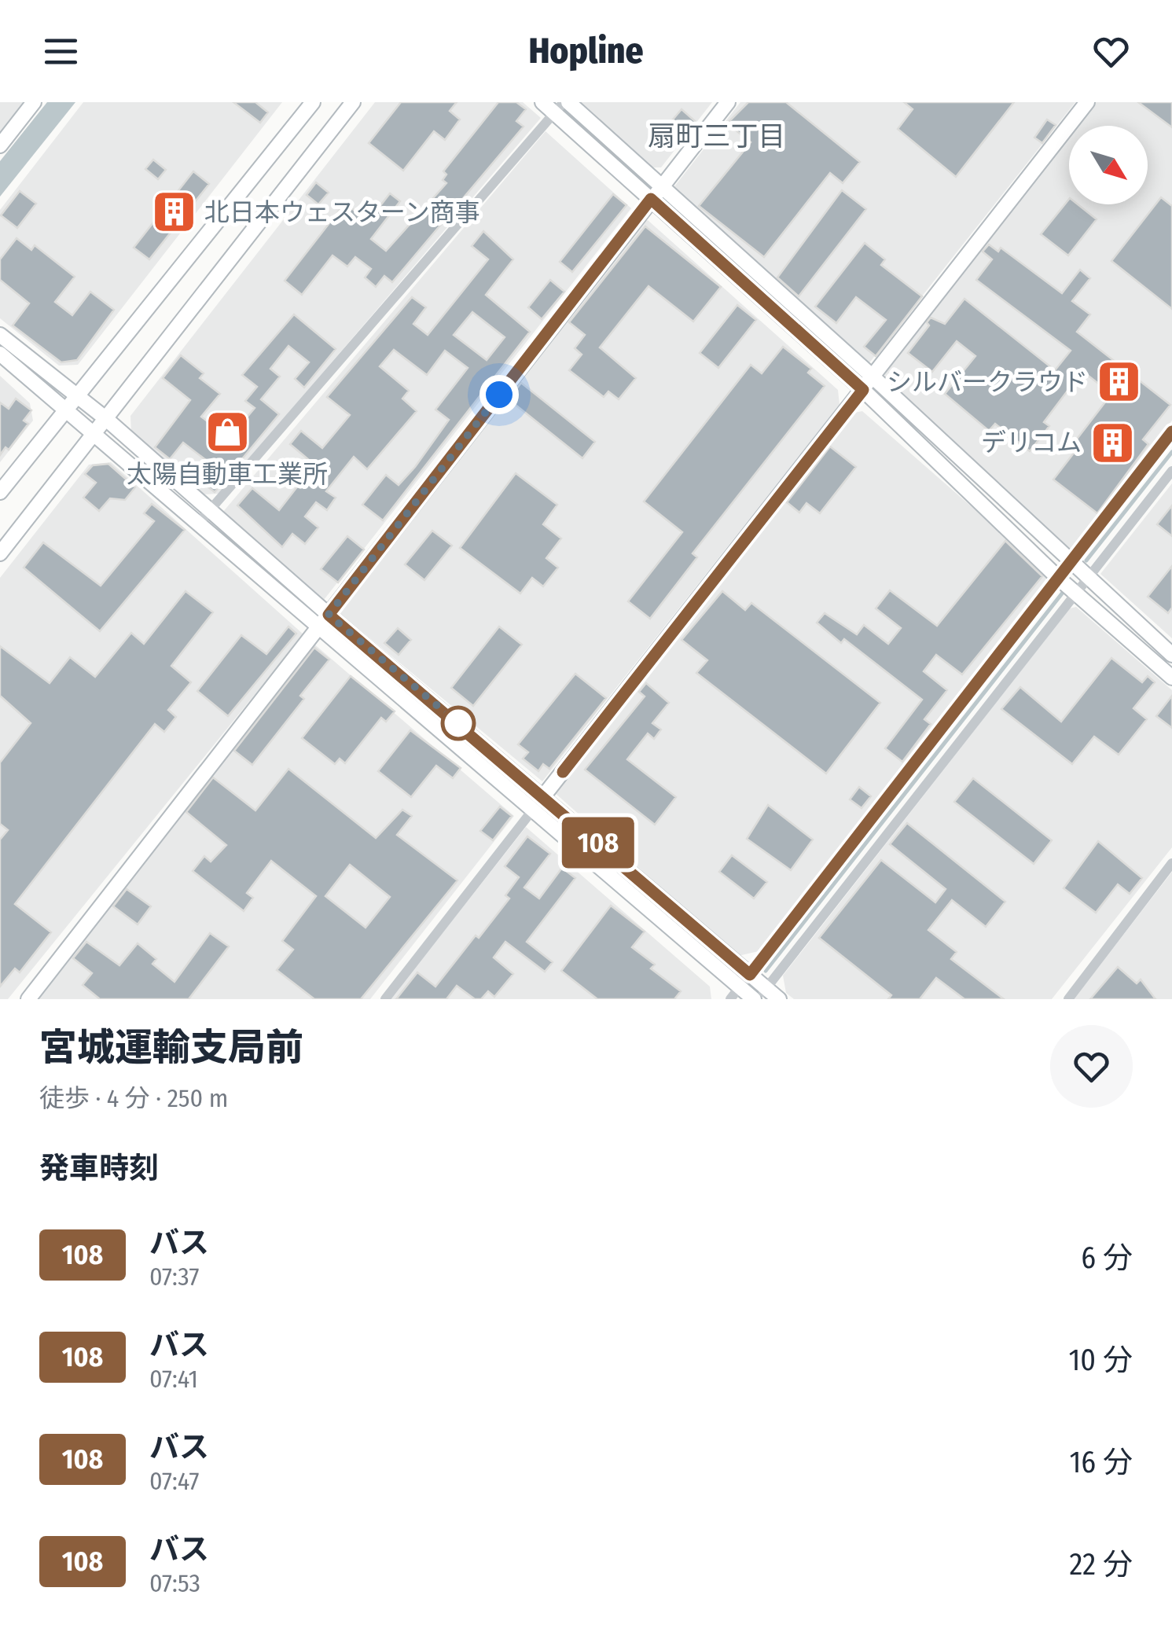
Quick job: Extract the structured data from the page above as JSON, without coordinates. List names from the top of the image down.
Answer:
{
  "districts": ["扇町三丁目"],
  "places": {
    "building": ["北日本ウェスターン商事", "シルバークラウド", "デリコム"],
    "shop": ["太陽自動車工業所"]
  },
  "lines": ["bus line 108"],
  "north": "bottom right",
  "page": {
    "header": "Hopline",
    "on_map": "108",
    "heading": [
      ["宮城運輸支局前", "徒歩 · 4 分 · 250 m"],
      "発車時刻"
    ],
    "list": [
      {
        "mark": "108",
        "name": "バス",
        "note": "07:37",
        "value": "6 分"
      },
      {
        "mark": "108",
        "name": "バス",
        "note": "07:41",
        "value": "10 分"
      },
      {
        "mark": "108",
        "name": "バス",
        "note": "07:47",
        "value": "16 分"
      },
      {
        "mark": "108",
        "name": "バス",
        "note": "07:53",
        "value": "22 分"
      }
    ]
  }
}
